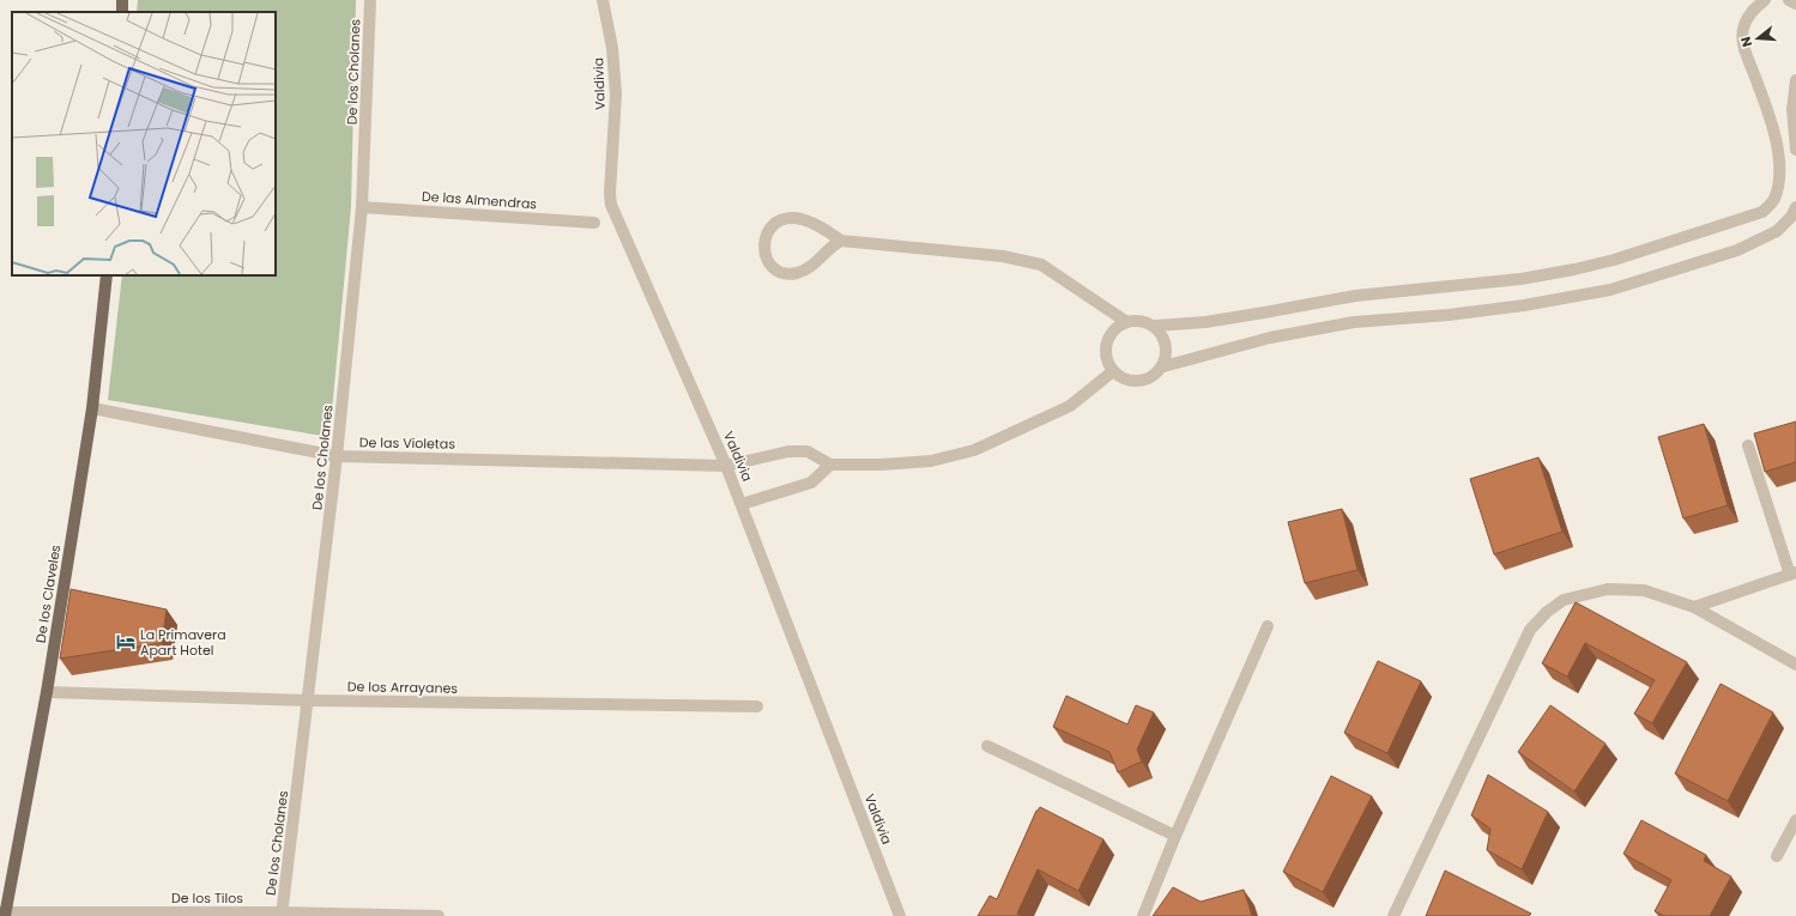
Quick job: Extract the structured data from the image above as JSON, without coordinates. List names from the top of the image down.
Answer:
{
  "streets": {
    "main road": ["De los Claveles"],
    "street": [
      "De los Cholanes",
      "Valdivia",
      "De las Almendras",
      "De las Violetas",
      "De los Arrayanes",
      "De los Tilos"
    ]
  },
  "crossings": [
    ["De los Cholanes", "De las Almendras"],
    ["De los Cholanes", "De las Violetas"],
    ["De los Cholanes", "De los Arrayanes"],
    ["De los Cholanes", "De los Tilos"],
    ["Valdivia", "De las Violetas"],
    ["De las Violetas", "De los Claveles"],
    ["De los Claveles", "De los Arrayanes"],
    ["De los Claveles", "De los Tilos"]
  ],
  "places": {
    "hotel": ["La Primavera Apart Hotel"]
  },
  "north": "left"
}
